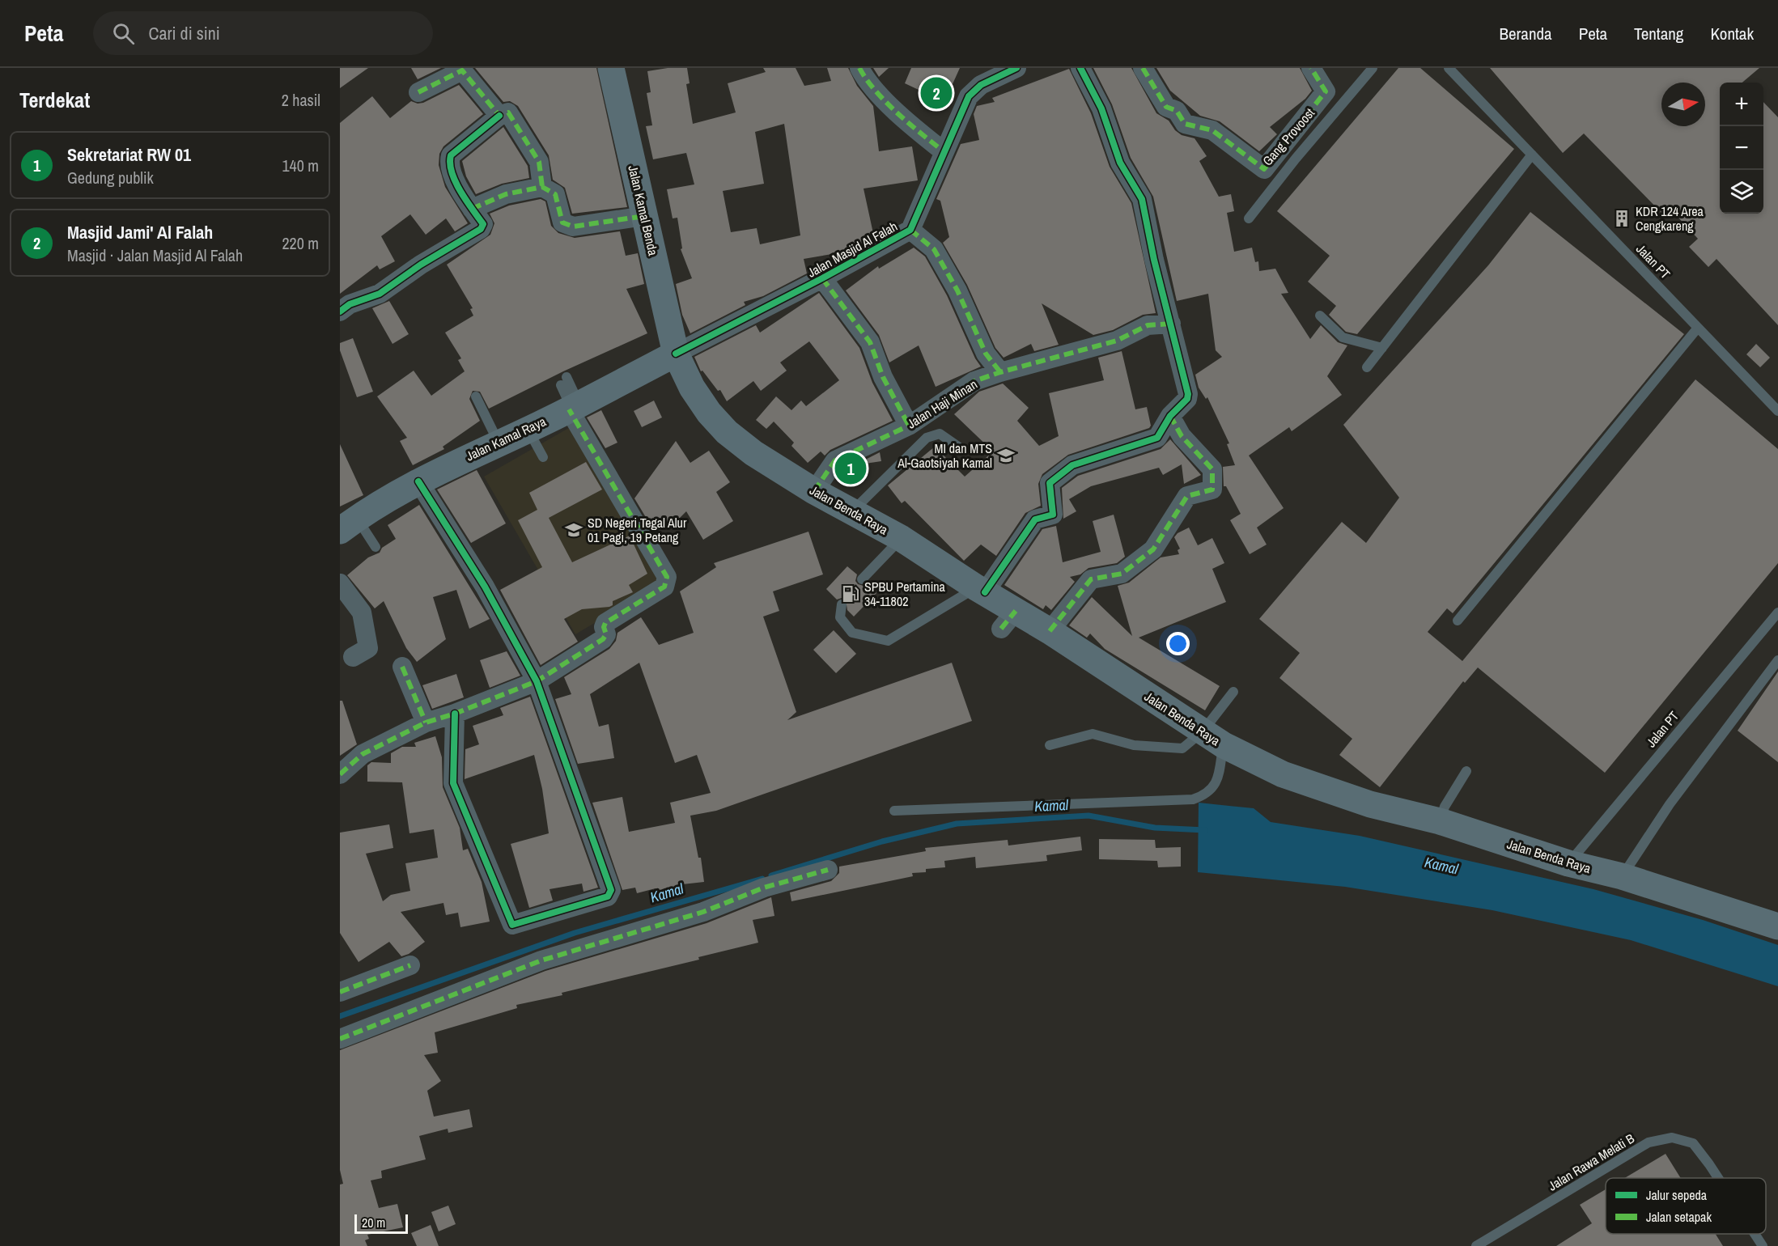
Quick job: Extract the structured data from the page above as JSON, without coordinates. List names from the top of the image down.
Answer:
{
  "streets": {
    "main road": ["Jalan Kamal Benda", "Jalan Kamal Raya", "Jalan Benda Raya"],
    "street": ["Gang Provoost", "Jalan Masjid Al Falah", "Jalan Haji Minan"],
    "lane": ["Jalan PT", "Jalan Rawa Melati B"]
  },
  "crossings": [
    ["Jalan Kamal Benda", "Jalan Masjid Al Falah"],
    ["Jalan Kamal Benda", "Jalan Kamal Raya"],
    ["Jalan Kamal Benda", "Jalan Benda Raya"],
    ["Jalan Masjid Al Falah", "Jalan Kamal Raya"],
    ["Jalan Masjid Al Falah", "Jalan Benda Raya"],
    ["Jalan PT", "Jalan Benda Raya"],
    ["Jalan Haji Minan", "Jalan Benda Raya"],
    ["Jalan Kamal Raya", "Jalan Benda Raya"]
  ],
  "water": ["Kamal"],
  "places": {
    "building": ["KDR 124 Area Cengkareng"],
    "school or university": ["MI dan MTS Al-Gaotsiyah Kamal", "SD Negeri Tegal Alur 01 Pagi, 19 Petang"],
    "fuel station": ["SPBU Pertamina 34-11802"]
  },
  "legend": ["Jalur sepeda", "Jalan setapak"],
  "scale_bar": "20 m",
  "north": "right",
  "page": {
    "header": "Peta",
    "search": "Cari di sini",
    "nav": [
      "Beranda",
      "Peta",
      "Tentang",
      "Kontak"
    ],
    "heading": ["Terdekat", "2 hasil"],
    "pins": ["2", "1"],
    "map_buttons": ["+", "−"],
    "list": [
      {
        "mark": "1",
        "name": "Sekretariat RW 01",
        "note": "Gedung publik",
        "value": "140 m"
      },
      {
        "mark": "2",
        "name": "Masjid Jami' Al Falah",
        "note": "Masjid · Jalan Masjid Al Falah",
        "value": "220 m"
      }
    ],
    "scale": "20 m"
  }
}
